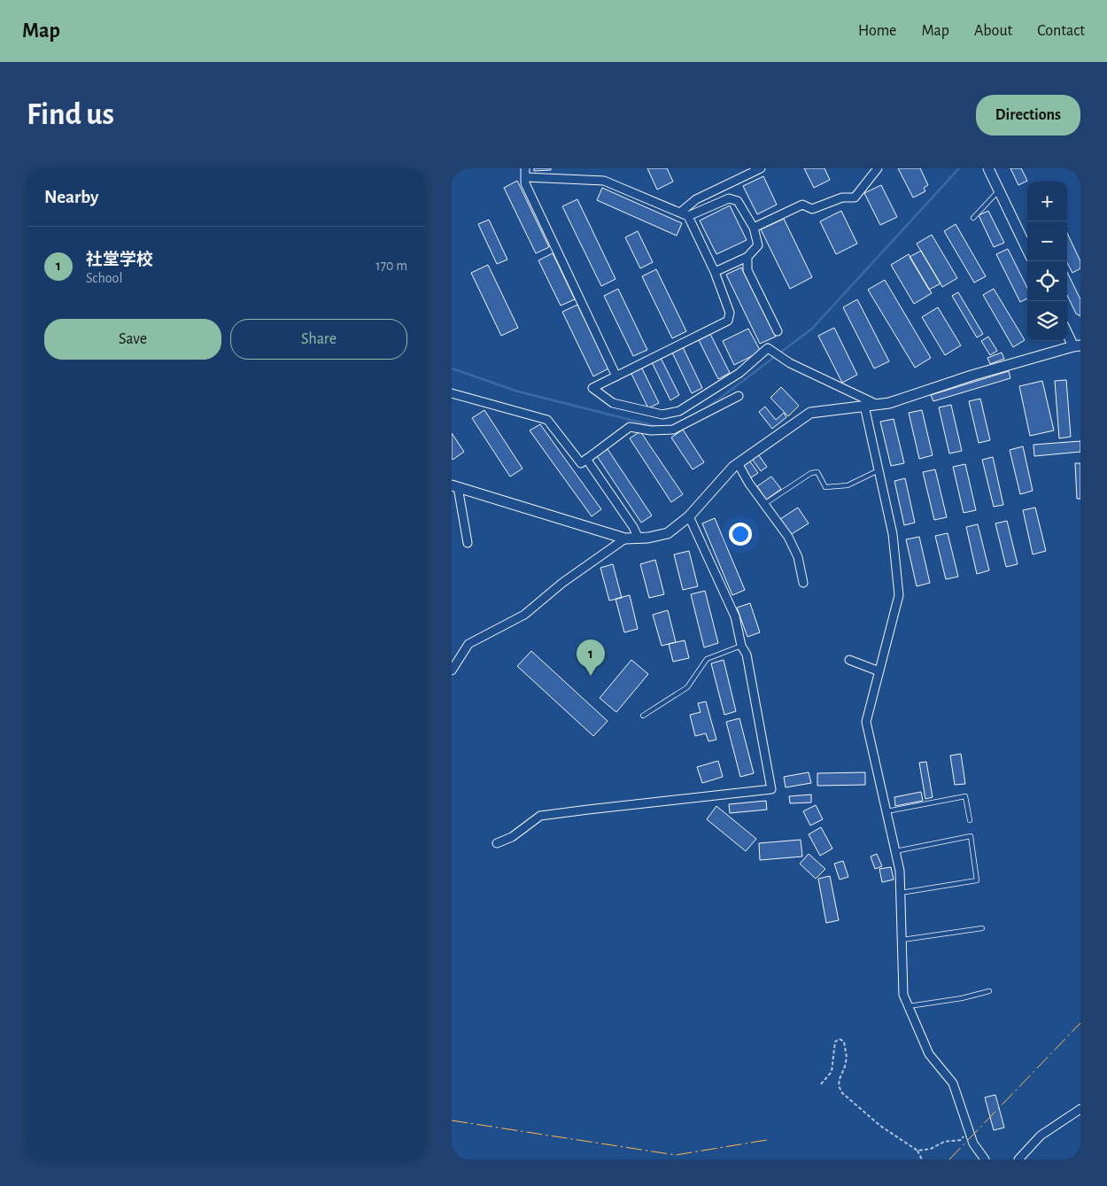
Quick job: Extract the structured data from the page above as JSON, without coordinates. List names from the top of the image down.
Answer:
{
  "page": {
    "header": "Map",
    "nav": [
      "Home",
      "Map",
      "About",
      "Contact"
    ],
    "buttons": [
      "Directions",
      ["Save", "Share"]
    ],
    "title": "Find us",
    "heading": "Nearby",
    "map_buttons": ["+", "−"],
    "list": [
      {
        "mark": "1",
        "name": "社堂学校",
        "note": "School",
        "value": "170 m"
      }
    ],
    "pins": "1"
  }
}
